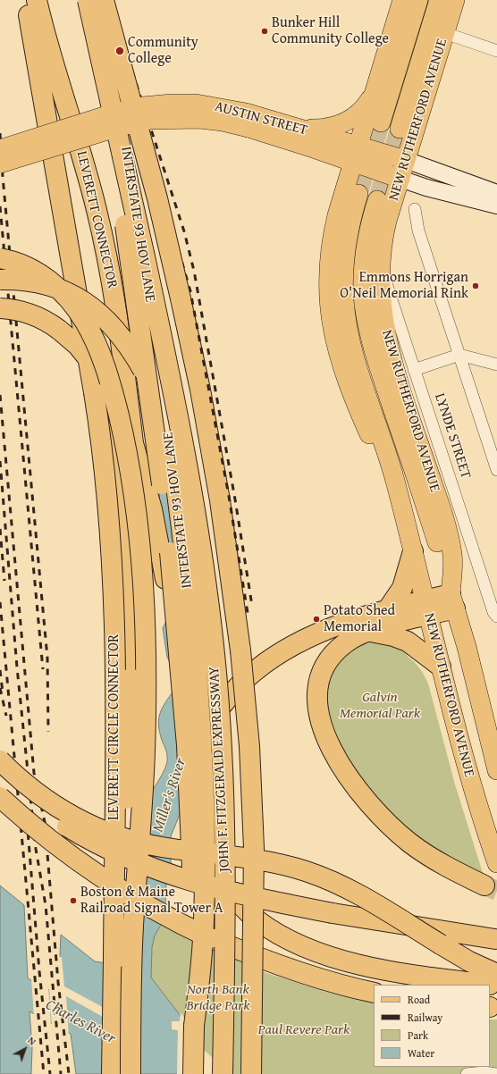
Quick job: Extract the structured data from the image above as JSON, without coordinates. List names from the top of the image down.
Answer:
{
  "streets": {
    "highway": [
      "LEVERETT CONNECTOR",
      "INTERSTATE 93 HOV LANE",
      "LEVERETT CIRCLE CONNECTOR",
      "JOHN F. FITZGERALD EXPRESSWAY"
    ],
    "main road": ["AUSTIN STREET", "NEW RUTHERFORD AVENUE"],
    "street": ["LYNDE STREET"]
  },
  "crossings": [
    ["AUSTIN STREET", "NEW RUTHERFORD AVENUE"],
    ["NEW RUTHERFORD AVENUE", "LYNDE STREET"],
    ["LEVERETT CONNECTOR", "LEVERETT CIRCLE CONNECTOR"]
  ],
  "water": ["Miller's River", "Charles River"],
  "parks": ["Galvin Memorial Park", "North Bank Bridge Park", "Paul Revere Park"],
  "places": [
    "Bunker Hill Community College",
    "Community College",
    "Emmons Horrigan O'Neil Memorial Rink",
    "Potato Shed Memorial",
    "Boston & Maine Railroad Signal Tower A"
  ],
  "legend": [
    "Road",
    "Railway",
    "Park",
    "Water"
  ],
  "north": "top right"
}
